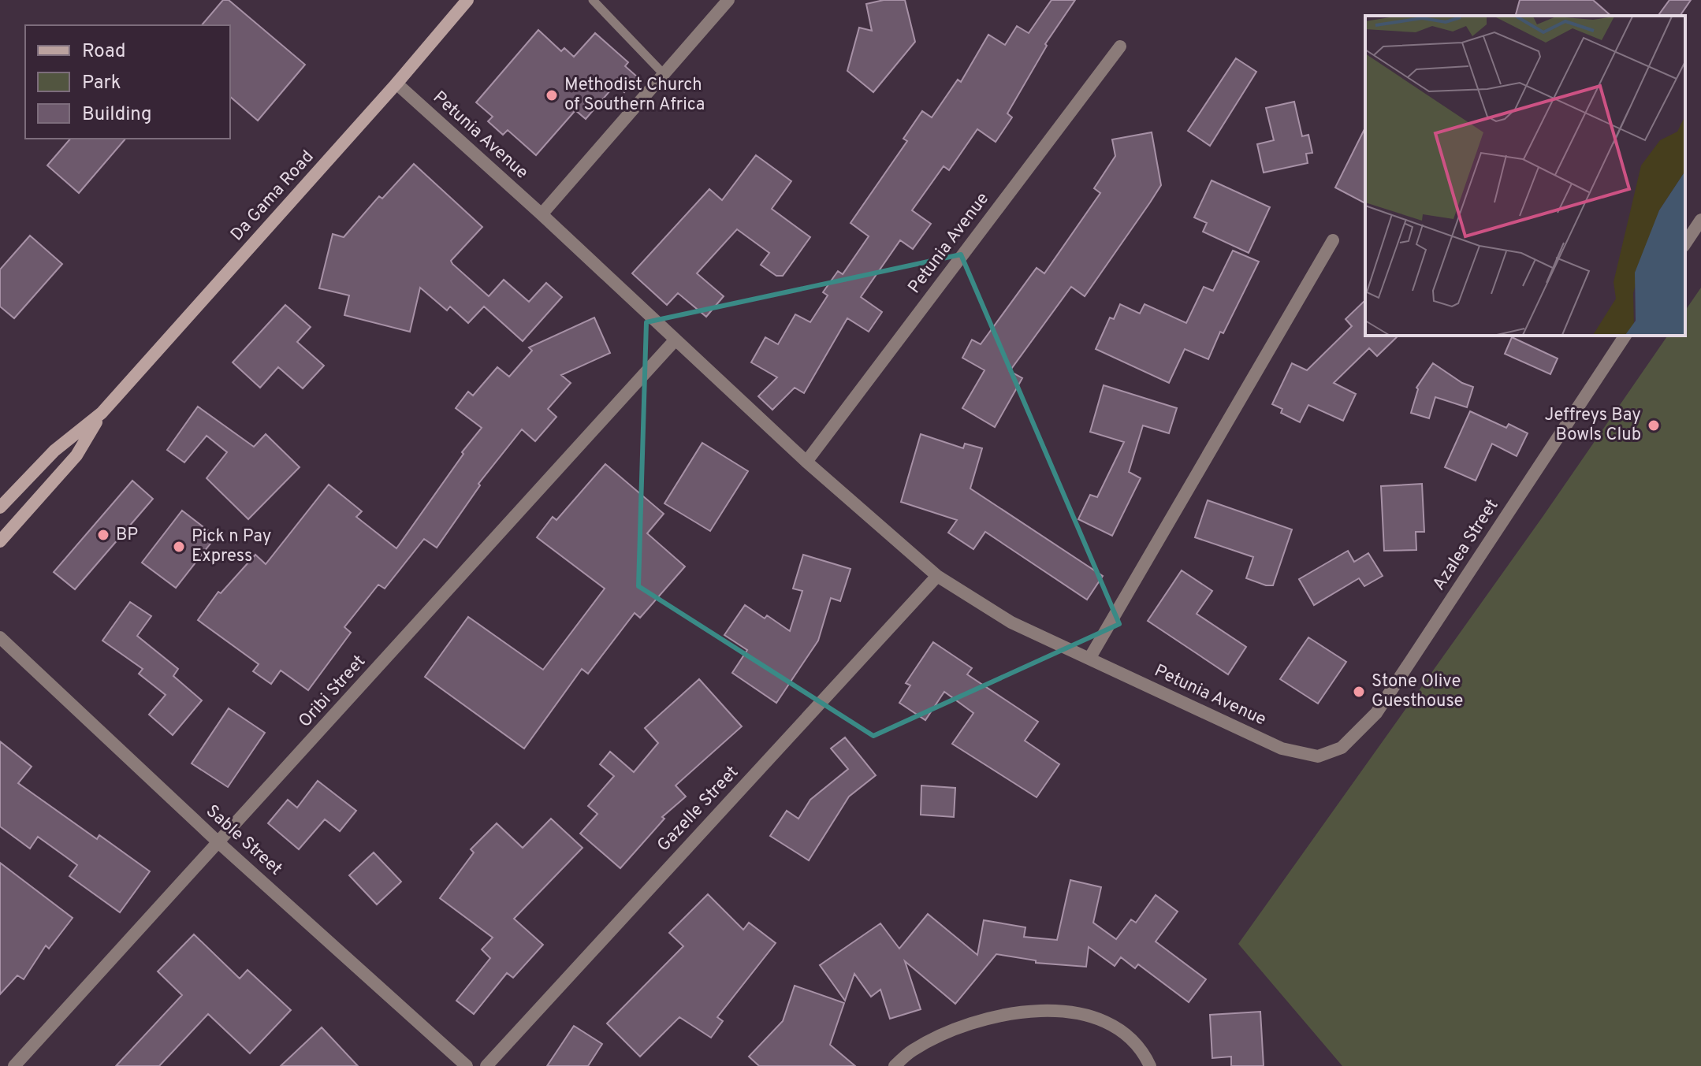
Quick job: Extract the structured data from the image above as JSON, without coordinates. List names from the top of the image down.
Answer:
{
  "streets": {
    "street": [
      "Petunia Avenue",
      "Da Gama Road",
      "Azalea Street",
      "Oribi Street",
      "Gazelle Street",
      "Sable Street"
    ]
  },
  "crossings": [
    ["Petunia Avenue", "Da Gama Road"],
    ["Petunia Avenue", "Azalea Street"],
    ["Petunia Avenue", "Oribi Street"],
    ["Petunia Avenue", "Gazelle Street"],
    ["Oribi Street", "Sable Street"]
  ],
  "places": [
    "Methodist Church of Southern Africa",
    "Jeffreys Bay Bowls Club",
    "BP",
    "Pick n Pay Express",
    "Stone Olive Guesthouse"
  ],
  "legend": ["Road", "Park", "Building"]
}
